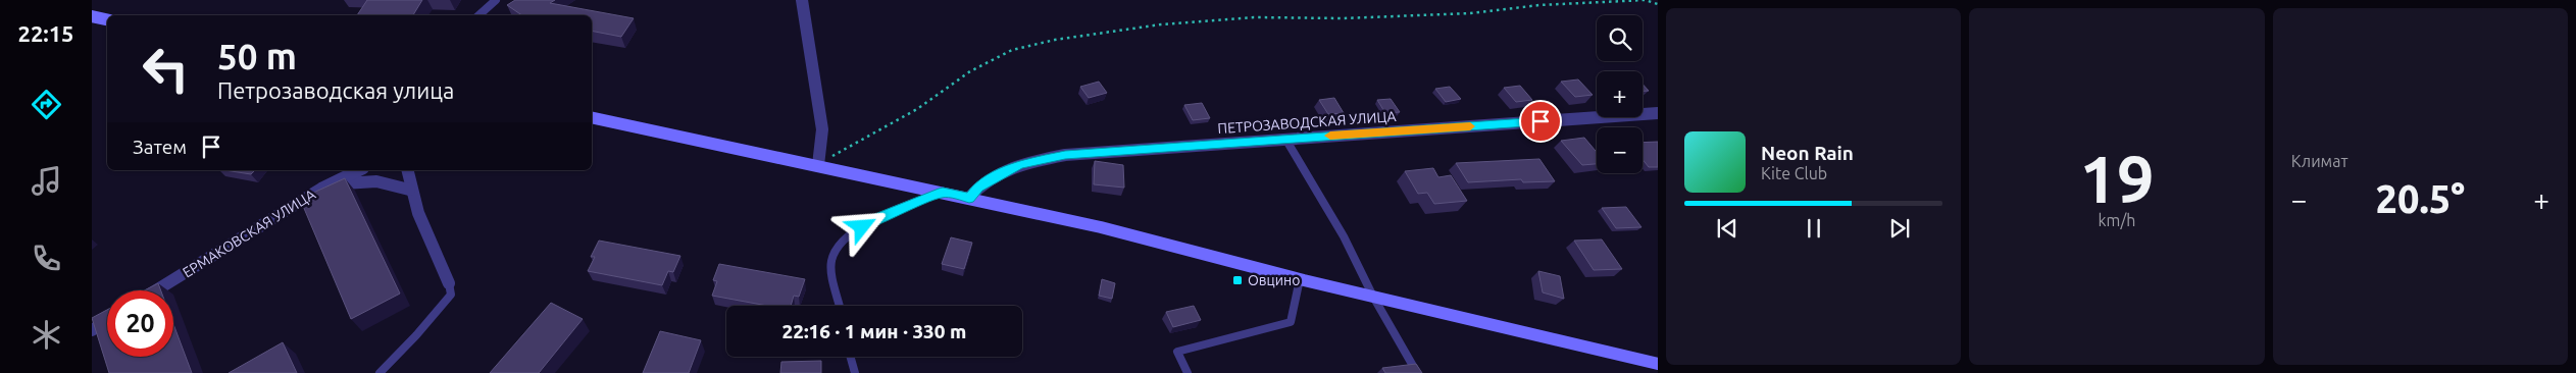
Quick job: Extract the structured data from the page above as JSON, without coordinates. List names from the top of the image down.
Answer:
{
  "streets": {
    "street": ["ПЕТРОЗАВОДСКАЯ УЛИЦА", "ЕРМАКОВСКАЯ УЛИЦА"]
  },
  "places": {
    "transit": ["Овцино"]
  },
  "page": {
    "tabs": "22:15",
    "tile": [
      ["19", "km/h"],
      "Климат"
    ],
    "map_buttons": ["+", "−"],
    "turn": ["50 m", "Петрозаводская улица"],
    "then": "Затем",
    "song": ["Neon Rain", "Kite Club"],
    "heat": ["−", "20.5°", "+"],
    "limit": "20",
    "trip": "22:16 · 1 мин · 330 m"
  }
}
